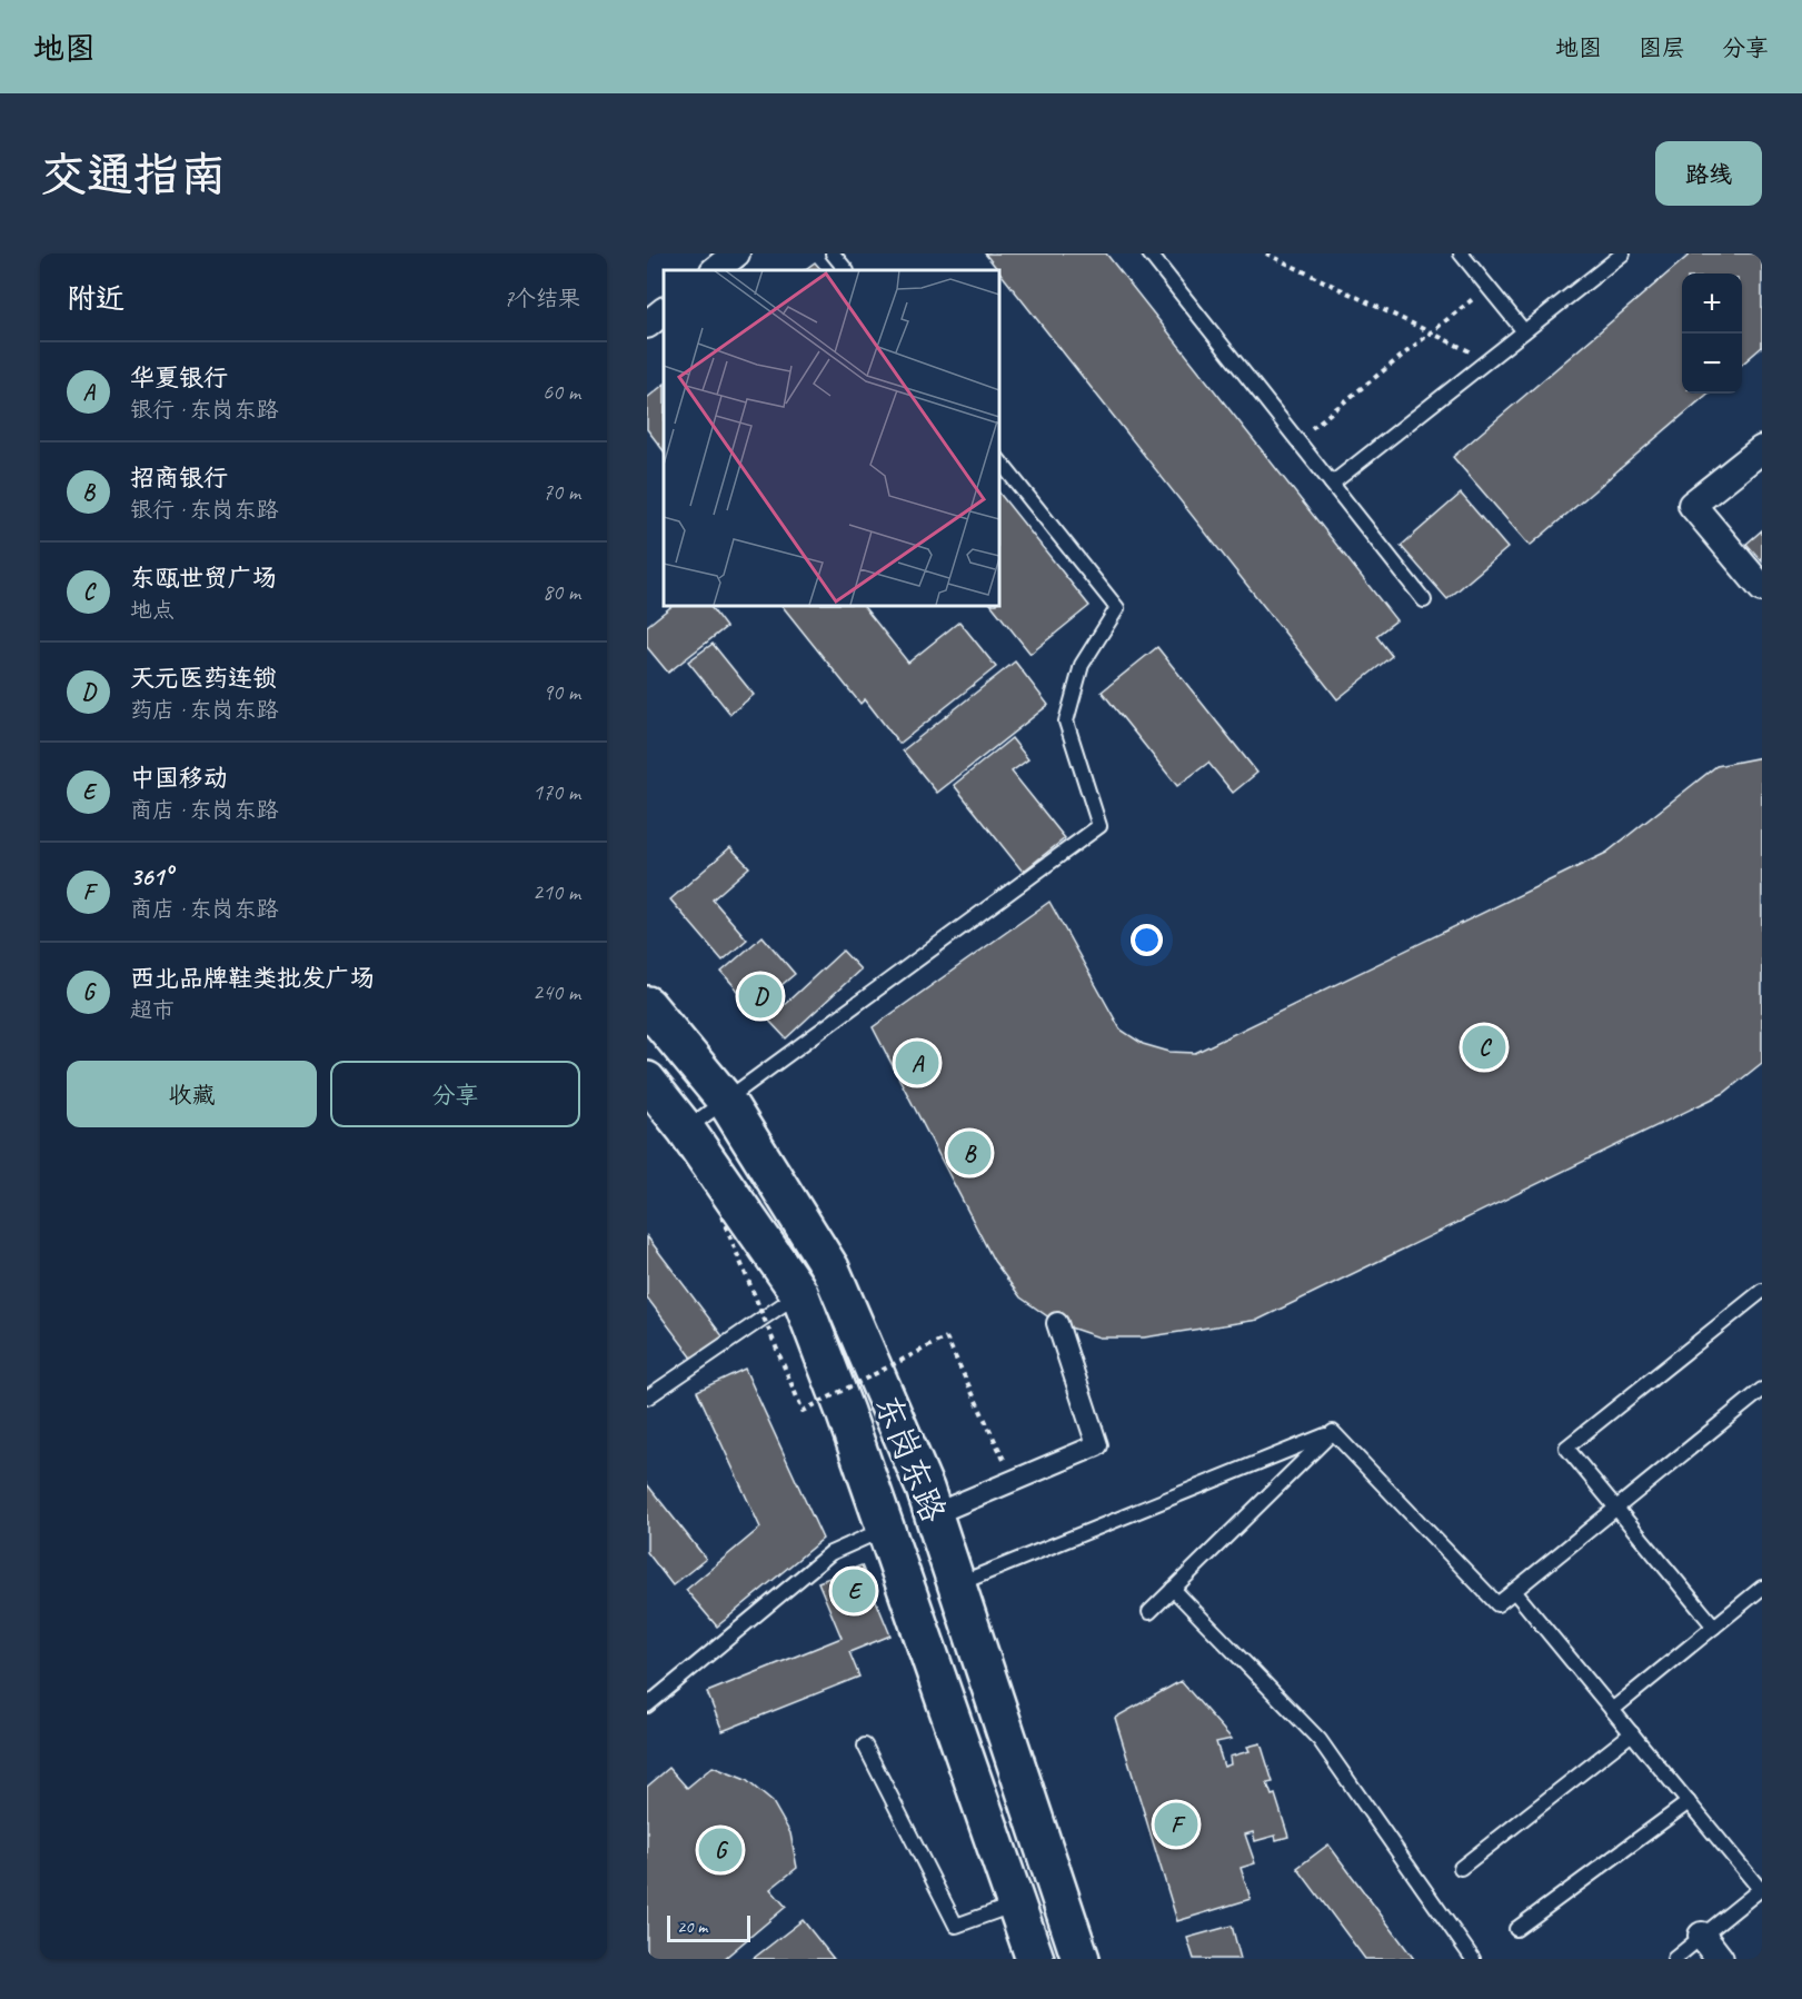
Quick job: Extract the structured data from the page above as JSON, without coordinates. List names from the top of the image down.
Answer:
{
  "streets": {
    "main road": ["东岗东路"]
  },
  "scale_bar": "20 m",
  "page": {
    "header": "地图",
    "nav": ["地图", "图层", "分享"],
    "buttons": [
      "路线",
      ["收藏", "分享"]
    ],
    "title": "交通指南",
    "heading": ["附近", "7个结果"],
    "map_buttons": ["+", "−"],
    "list": [
      {
        "mark": "A",
        "name": "华夏银行",
        "note": "银行 · 东岗东路",
        "value": "60 m"
      },
      {
        "mark": "B",
        "name": "招商银行",
        "note": "银行 · 东岗东路",
        "value": "70 m"
      },
      {
        "mark": "C",
        "name": "东瓯世贸广场",
        "note": "地点",
        "value": "80 m"
      },
      {
        "mark": "D",
        "name": "天元医药连锁",
        "note": "药店 · 东岗东路",
        "value": "90 m"
      },
      {
        "mark": "E",
        "name": "中国移动",
        "note": "商店 · 东岗东路",
        "value": "170 m"
      },
      {
        "mark": "F",
        "name": "361°",
        "note": "商店 · 东岗东路",
        "value": "210 m"
      },
      {
        "mark": "G",
        "name": "西北品牌鞋类批发广场",
        "note": "超市",
        "value": "240 m"
      }
    ],
    "pins": [
      "D",
      "C",
      "A",
      "B",
      "E",
      "F",
      "G"
    ],
    "scale": "20 m"
  }
}
